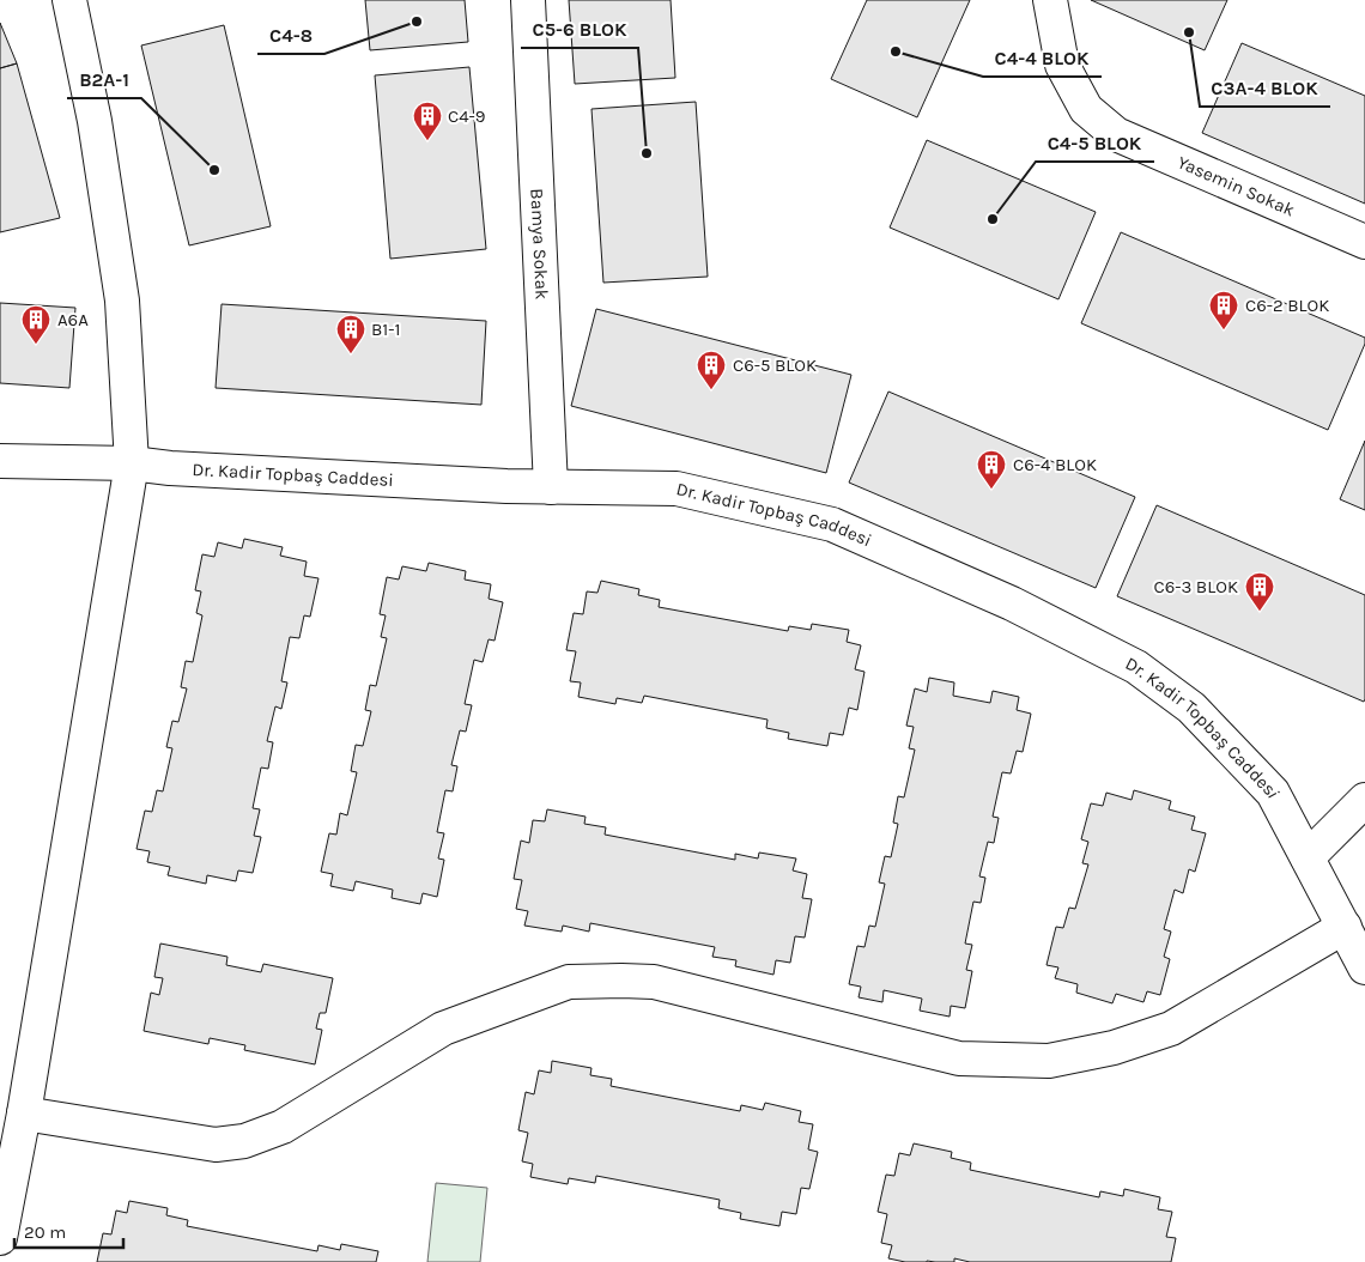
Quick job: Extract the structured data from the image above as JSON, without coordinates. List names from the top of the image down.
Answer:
{
  "streets": {
    "street": ["Yasemin Sokak", "Bamya Sokak", "Dr. Kadir Topbaş Caddesi"]
  },
  "crossings": [
    ["Bamya Sokak", "Dr. Kadir Topbaş Caddesi"]
  ],
  "places": {
    "other": [
      "C4-8",
      "C3A-4 BLOK",
      "C4-4 BLOK",
      "C5-6 BLOK",
      "B2A-1",
      "C4-5 BLOK"
    ],
    "building": [
      "C4-9",
      "C6-2 BLOK",
      "A6A",
      "B1-1",
      "C6-5 BLOK",
      "C6-4 BLOK",
      "C6-3 BLOK"
    ]
  },
  "scale_bar": "20 m"
}
